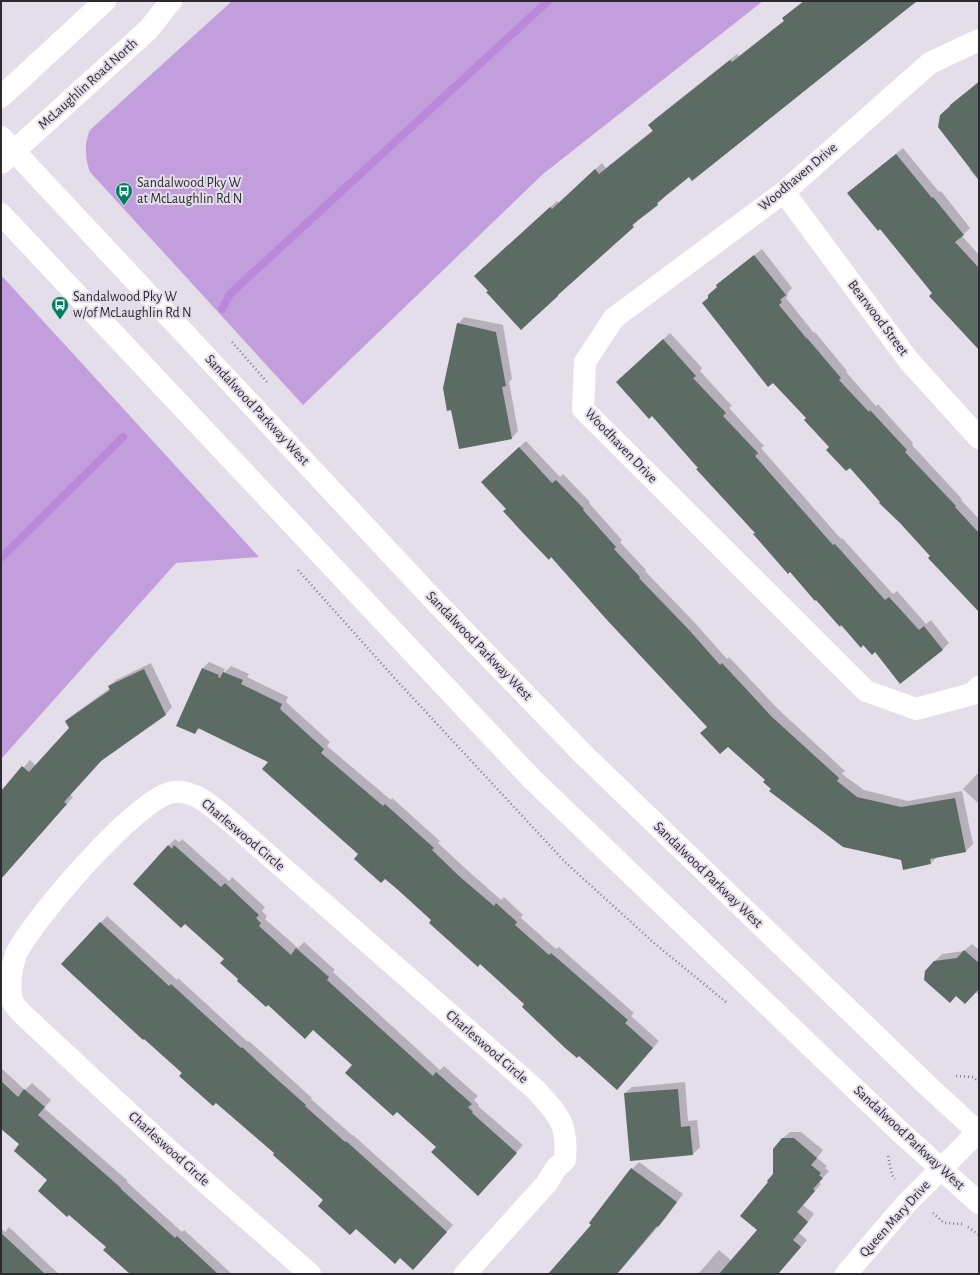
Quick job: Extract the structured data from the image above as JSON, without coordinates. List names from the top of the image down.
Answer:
{
  "streets": {
    "main road": [
      "McLaughlin Road North",
      "Woodhaven Drive",
      "Bearwood Street",
      "Sandalwood Parkway West",
      "Charleswood Circle",
      "Queen Mary Drive"
    ]
  },
  "crossings": [
    ["McLaughlin Road North", "Sandalwood Parkway West"],
    ["Woodhaven Drive", "Bearwood Street"],
    ["Sandalwood Parkway West", "Queen Mary Drive"]
  ],
  "places": {
    "bus stop": ["Sandalwood Pky W at McLaughlin Rd N", "Sandalwood Pky W w/of McLaughlin Rd N"]
  }
}
